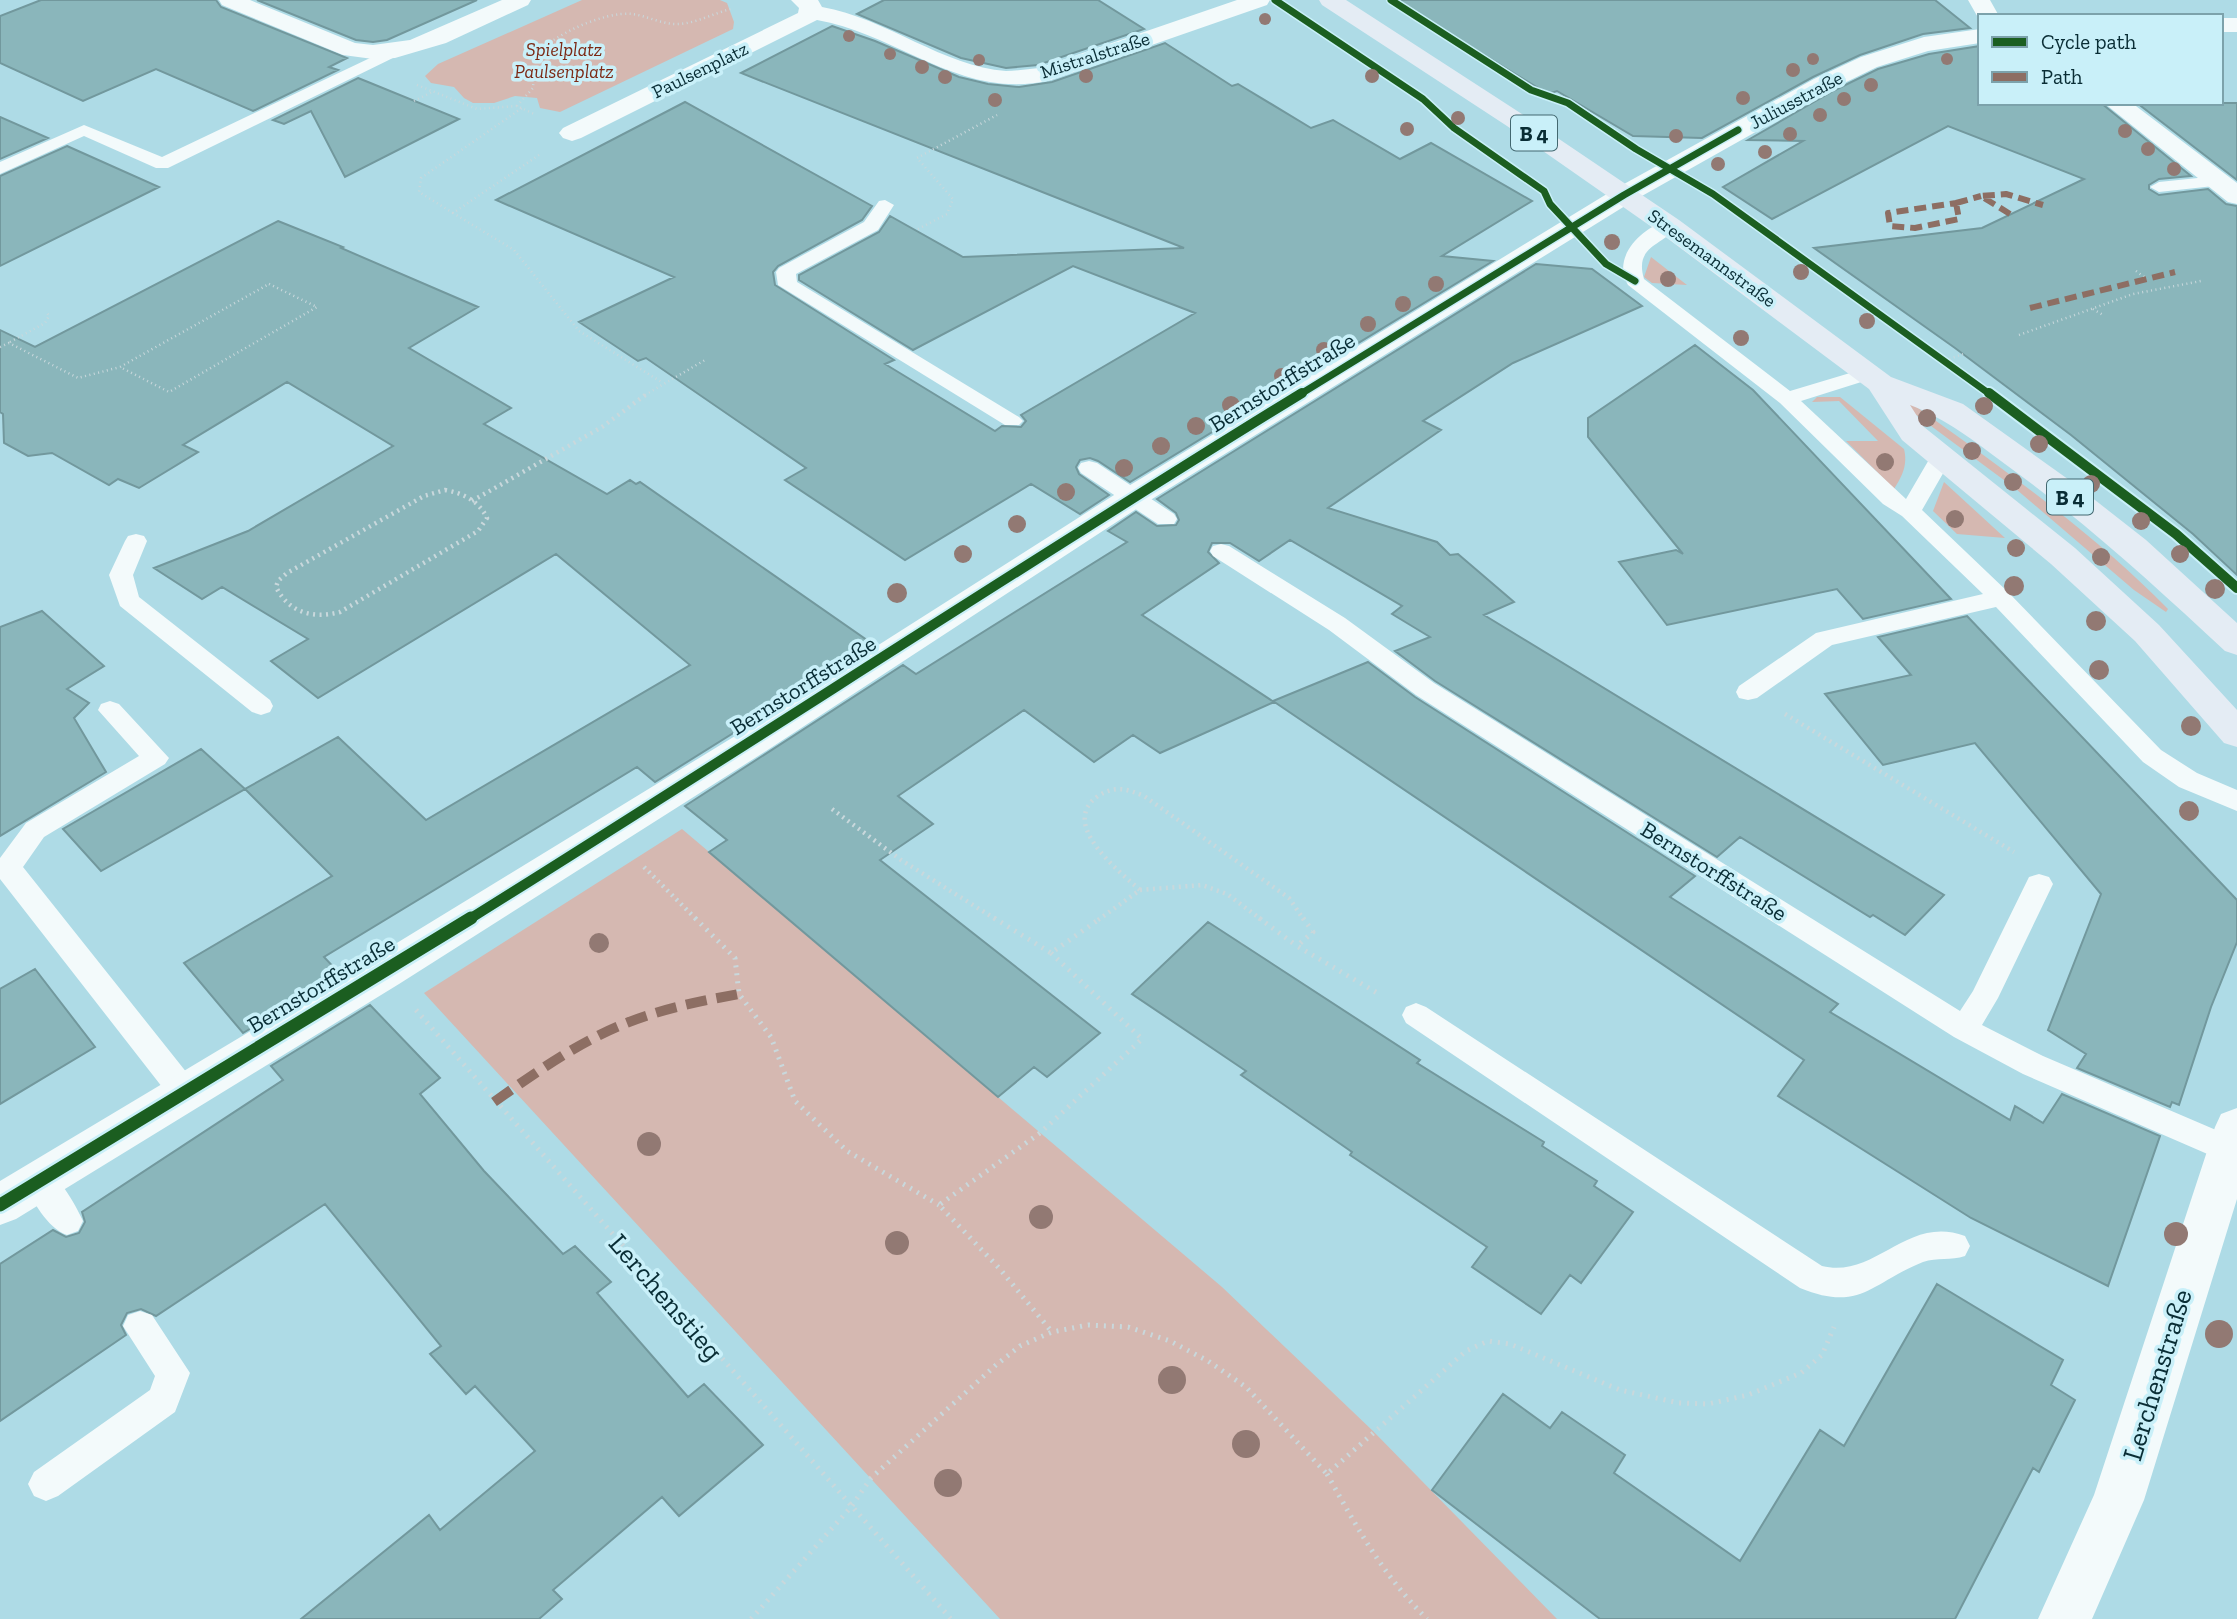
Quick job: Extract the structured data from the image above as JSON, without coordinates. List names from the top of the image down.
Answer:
{
  "streets": {
    "main road": ["B 4", "Stresemannstraße"],
    "street": [
      "Mistralstraße",
      "Paulsenplatz",
      "Juliusstraße",
      "Bernstorffstraße",
      "Lerchenstraße"
    ],
    "path": ["Lerchenstieg"]
  },
  "crossings": [
    ["Mistralstraße", "Paulsenplatz"],
    ["Juliusstraße", "Stresemannstraße"],
    ["Juliusstraße", "Bernstorffstraße"],
    ["Stresemannstraße", "Bernstorffstraße"],
    ["Bernstorffstraße", "Lerchenstieg"],
    ["Bernstorffstraße", "Lerchenstraße"]
  ],
  "parks": ["Spielplatz Paulsenplatz"],
  "legend": ["Cycle path", "Path"]
}
